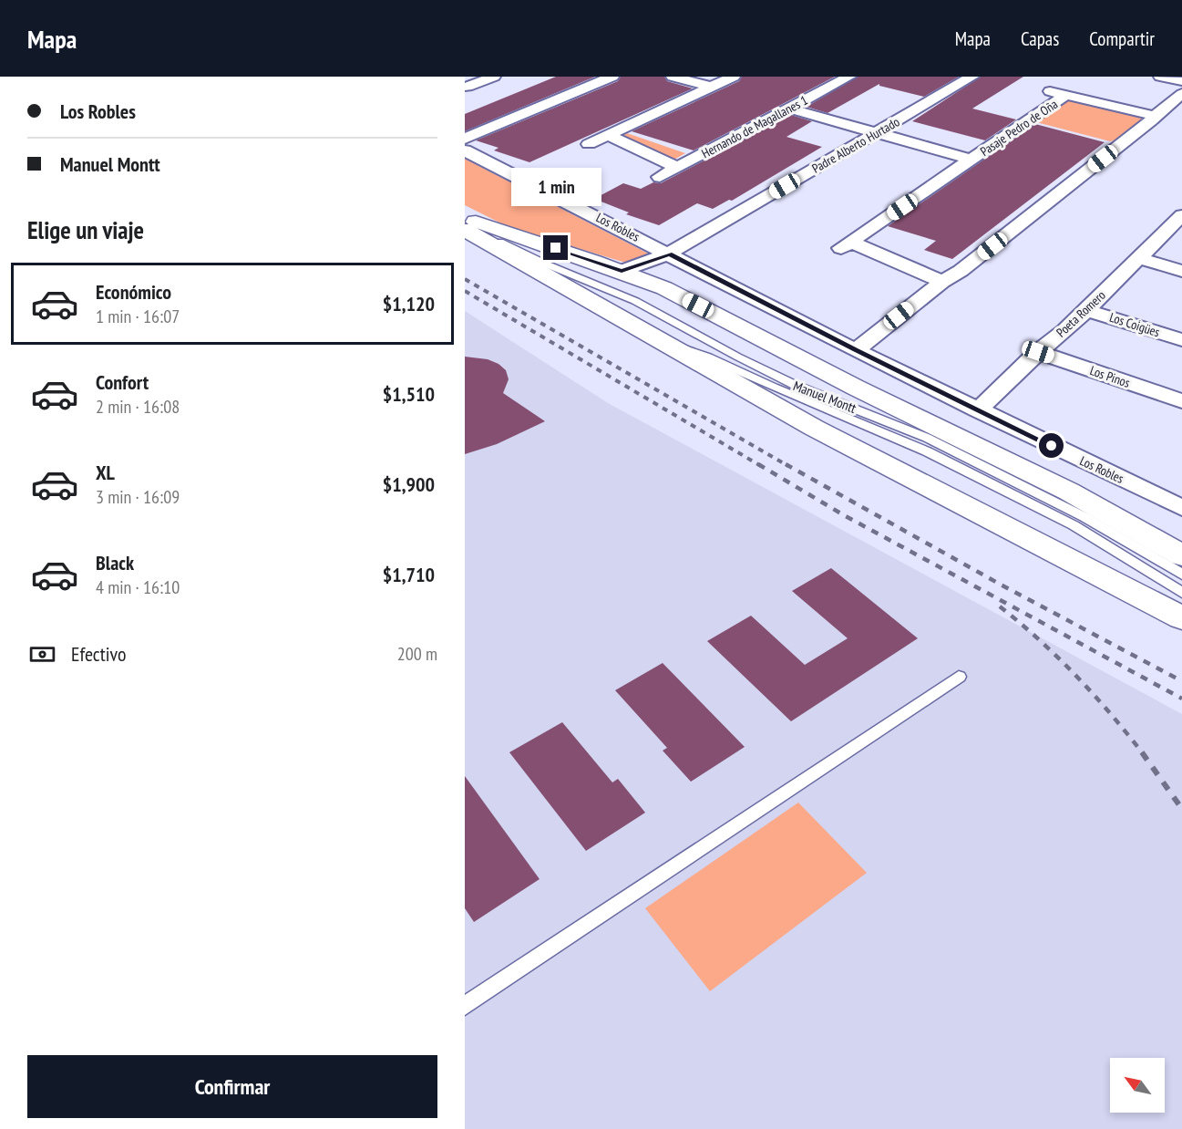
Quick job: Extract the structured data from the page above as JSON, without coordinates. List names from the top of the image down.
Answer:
{
  "streets": {
    "main road": ["Manuel Montt"],
    "street": [
      "Hernando de Magallanes 1",
      "Pasaje Pedro de Oña",
      "Padre Alberto Hurtado",
      "Los Robles",
      "Poeta Romero",
      "Los Coigües",
      "Los Pinos"
    ]
  },
  "crossings": [
    ["Hernando de Magallanes 1", "Pasaje Pedro de Oña"],
    ["Pasaje Pedro de Oña", "Padre Alberto Hurtado"],
    ["Padre Alberto Hurtado", "Los Robles"],
    ["Padre Alberto Hurtado", "Manuel Montt"],
    ["Los Robles", "Poeta Romero"],
    ["Poeta Romero", "Los Coigües"],
    ["Poeta Romero", "Los Pinos"]
  ],
  "north": "top left",
  "page": {
    "header": "Mapa",
    "nav": ["Mapa", "Capas", "Compartir"],
    "banner": ["Los Robles", "Manuel Montt"],
    "bubble": "1 min",
    "heading": "Elige un viaje",
    "list": [
      {
        "name": "Económico",
        "note": "1 min · 16:07",
        "value": "$1,120"
      },
      {
        "name": "Confort",
        "note": "2 min · 16:08",
        "value": "$1,510"
      },
      {
        "name": "XL",
        "note": "3 min · 16:09",
        "value": "$1,900"
      },
      {
        "name": "Black",
        "note": "4 min · 16:10",
        "value": "$1,710"
      }
    ],
    "pay": ["Efectivo", "200 m"],
    "buttons": "Confirmar"
  }
}
